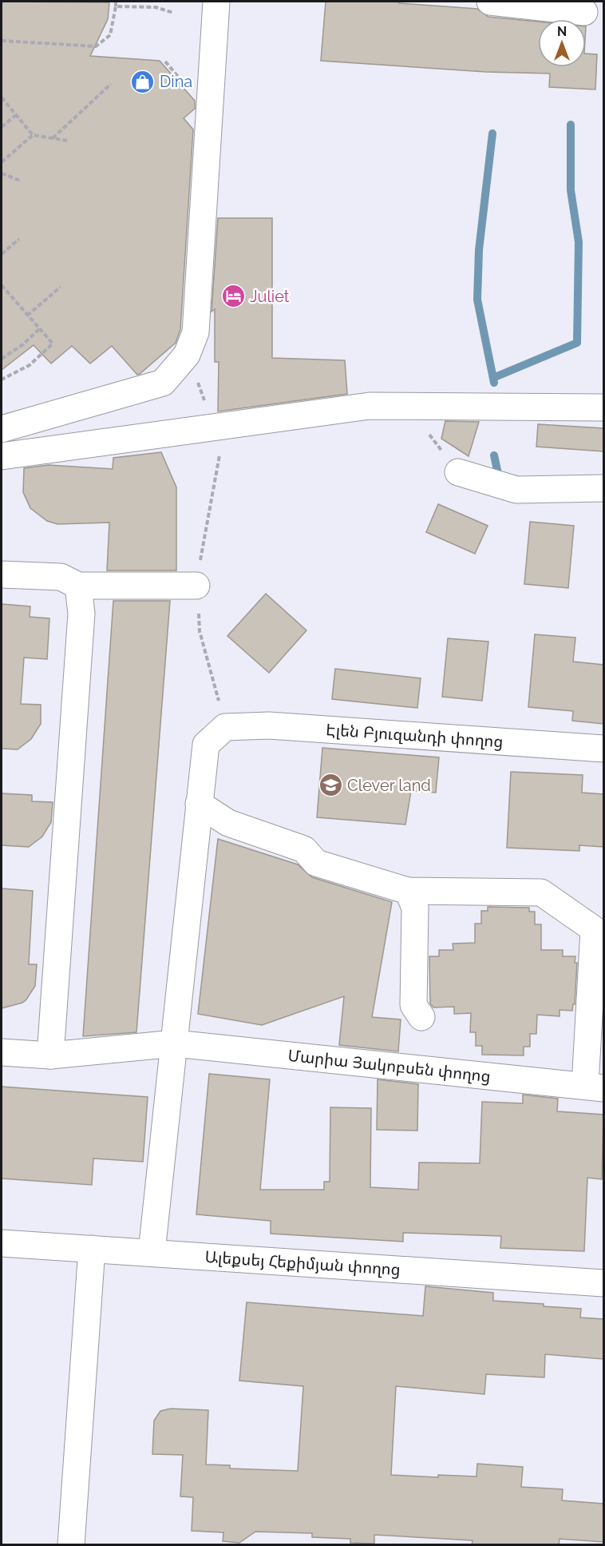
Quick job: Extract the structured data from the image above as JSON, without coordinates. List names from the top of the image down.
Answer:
{
  "streets": {
    "street": ["Էլեն Բյուզանդի փողոց", "Մարիա Յակոբսեն փողոց", "Ալեքսեյ Հեքիմյան փողոց"]
  },
  "places": {
    "shop": ["Dina"],
    "hotel": ["Juliet"],
    "school or university": ["Clever land"]
  },
  "north": "top"
}
